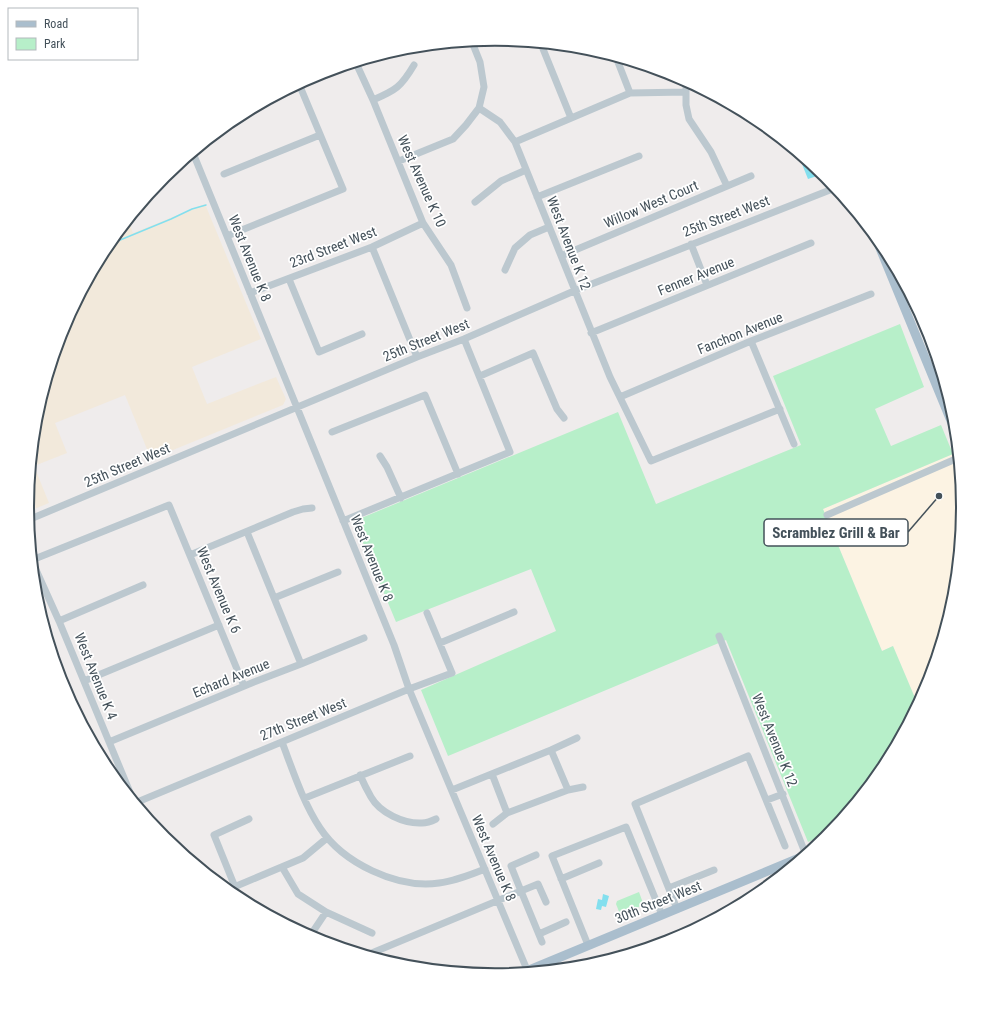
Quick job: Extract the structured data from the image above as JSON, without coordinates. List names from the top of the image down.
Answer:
{
  "streets": {
    "main road": ["30th Street West"],
    "street": [
      "West Avenue K 10",
      "Willow West Court",
      "25th Street West",
      "West Avenue K 12",
      "23rd Street West",
      "West Avenue K 8",
      "Fenner Avenue",
      "Fanchon Avenue",
      "West Avenue K 6",
      "West Avenue K 4",
      "Echard Avenue",
      "27th Street West"
    ]
  },
  "crossings": [
    ["West Avenue K 10", "23rd Street West"],
    ["Willow West Court", "West Avenue K 12"],
    ["25th Street West", "West Avenue K 12"],
    ["25th Street West", "West Avenue K 8"],
    ["West Avenue K 12", "Fenner Avenue"],
    ["West Avenue K 12", "Fanchon Avenue"],
    ["23rd Street West", "West Avenue K 8"],
    ["West Avenue K 8", "27th Street West"],
    ["West Avenue K 6", "Echard Avenue"],
    ["West Avenue K 4", "Echard Avenue"]
  ],
  "places": ["Scramblez Grill & Bar"],
  "legend": ["Road", "Park"]
}
